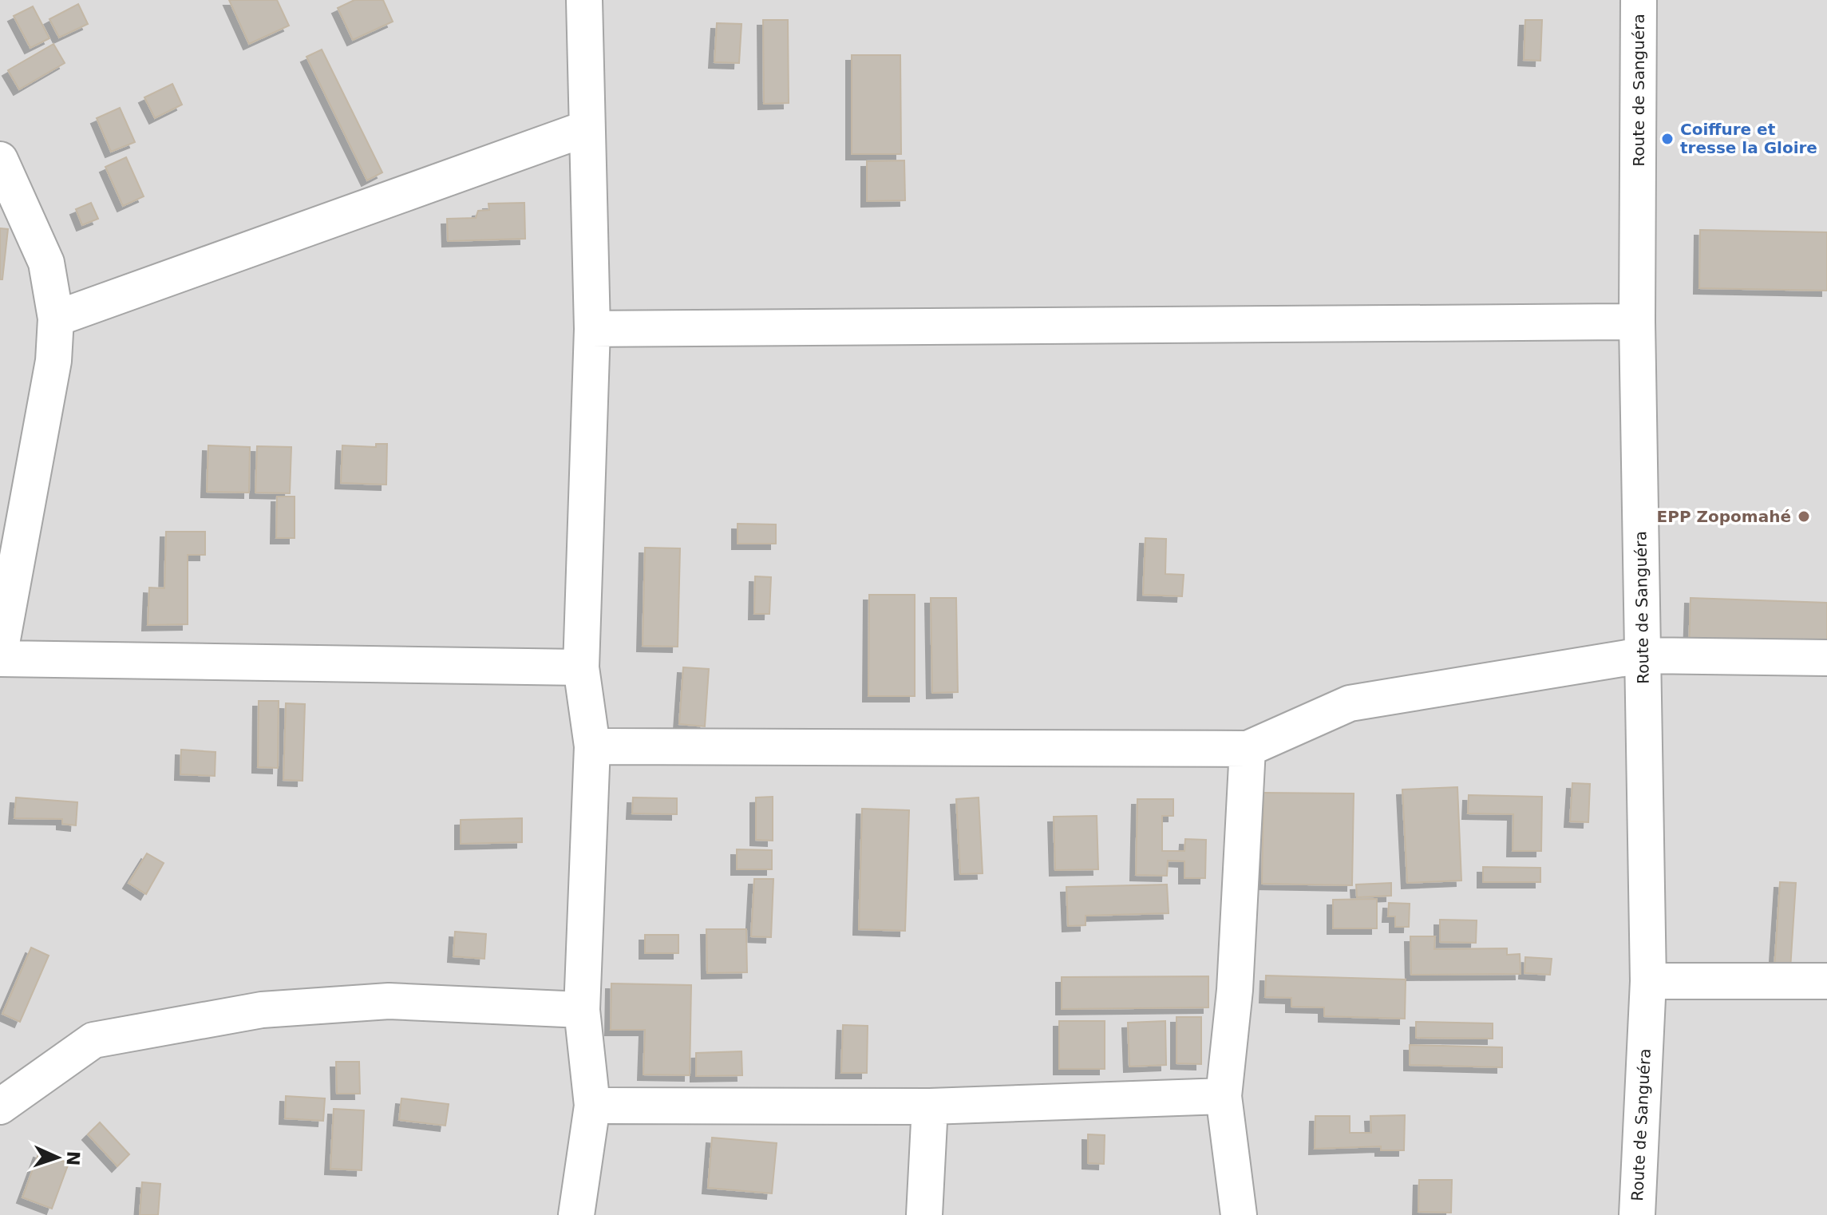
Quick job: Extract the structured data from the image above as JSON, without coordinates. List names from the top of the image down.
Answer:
{
  "streets": {
    "street": ["Route de Sanguéra"]
  },
  "places": ["Coiffure et tresse la Gloire", "EPP Zopomahé"],
  "north": "right"
}
